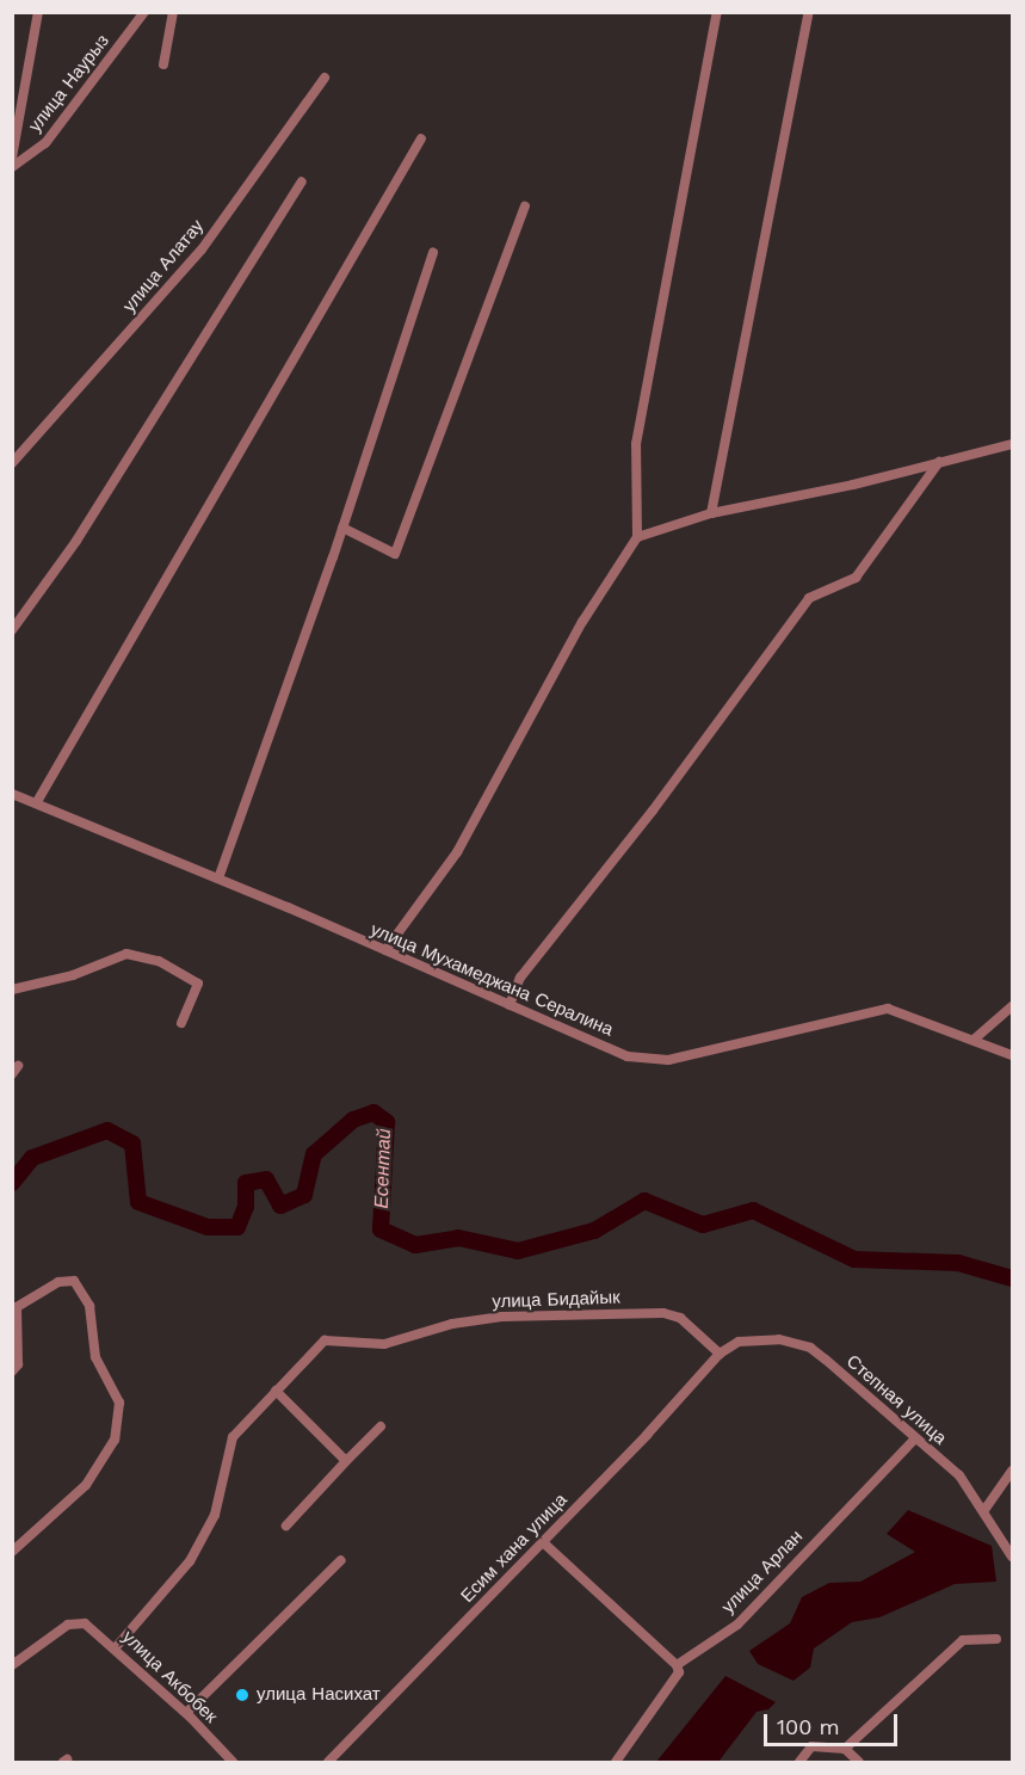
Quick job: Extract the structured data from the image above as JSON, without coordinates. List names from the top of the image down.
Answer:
{
  "streets": {
    "street": [
      "улица Наурыз",
      "улица Алатау",
      "улица Мухамеджана Сералина",
      "улица Бидайык",
      "Степная улица",
      "Есим хана улица",
      "улица Арлан",
      "улица Акбобек"
    ]
  },
  "crossings": [
    ["улица Бидайык", "Степная улица"],
    ["улица Бидайык", "Есим хана улица"],
    ["Степная улица", "Есим хана улица"],
    ["Степная улица", "улица Арлан"]
  ],
  "water": ["Есентай"],
  "places": ["улица Насихат"],
  "scale_bar": "100 m"
}
